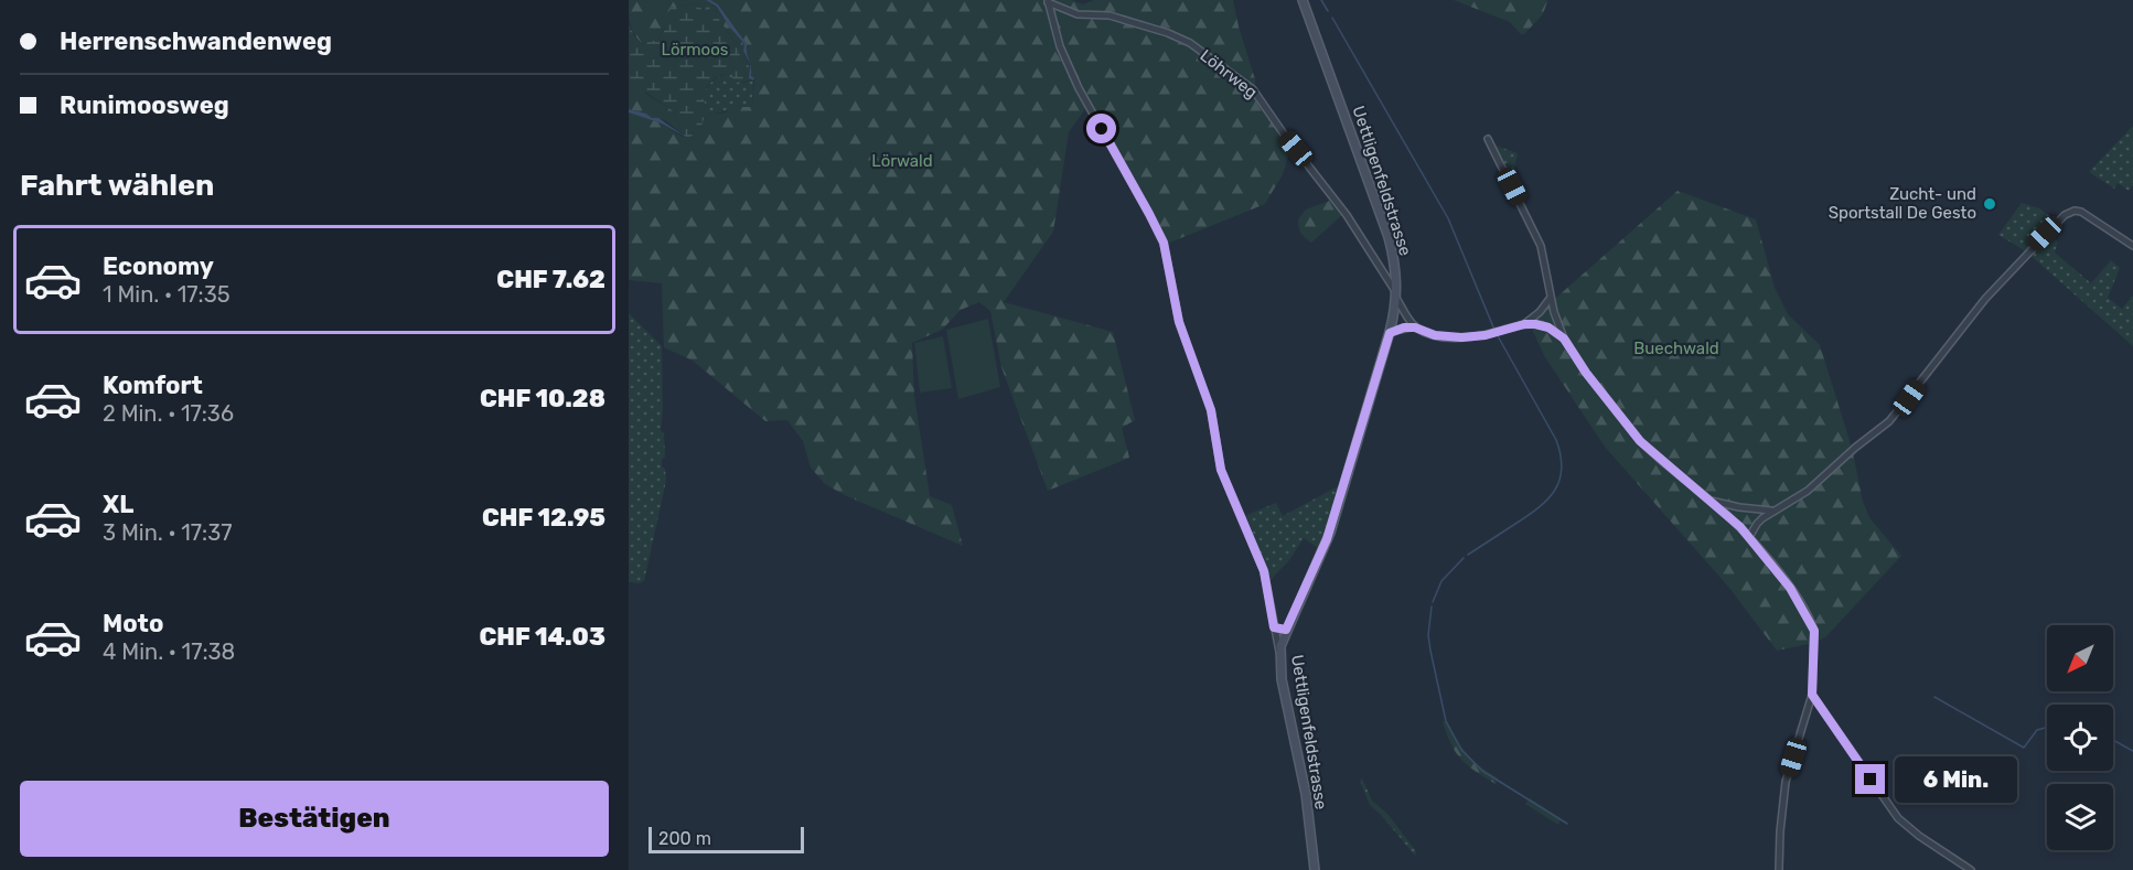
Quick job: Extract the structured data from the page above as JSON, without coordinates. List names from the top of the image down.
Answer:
{
  "streets": {
    "main road": ["Uettligenfeldstrasse"],
    "street": ["Löhrweg"]
  },
  "crossings": [
    ["Löhrweg", "Uettligenfeldstrasse"]
  ],
  "parks": ["Lörmoos", "Lörwald", "Buechwald"],
  "places": ["Zucht- und Sportstall De Gesto"],
  "scale_bar": "200 m",
  "north": "bottom left",
  "page": {
    "banner": ["Herrenschwandenweg", "Runimoosweg"],
    "heading": "Fahrt wählen",
    "list": [
      {
        "name": "Economy",
        "note": "1 Min. · 17:35",
        "value": "CHF 7.62"
      },
      {
        "name": "Komfort",
        "note": "2 Min. · 17:36",
        "value": "CHF 10.28"
      },
      {
        "name": "XL",
        "note": "3 Min. · 17:37",
        "value": "CHF 12.95"
      },
      {
        "name": "Moto",
        "note": "4 Min. · 17:38",
        "value": "CHF 14.03"
      }
    ],
    "bubble": "6 Min.",
    "buttons": "Bestätigen",
    "scale": "200 m"
  }
}
